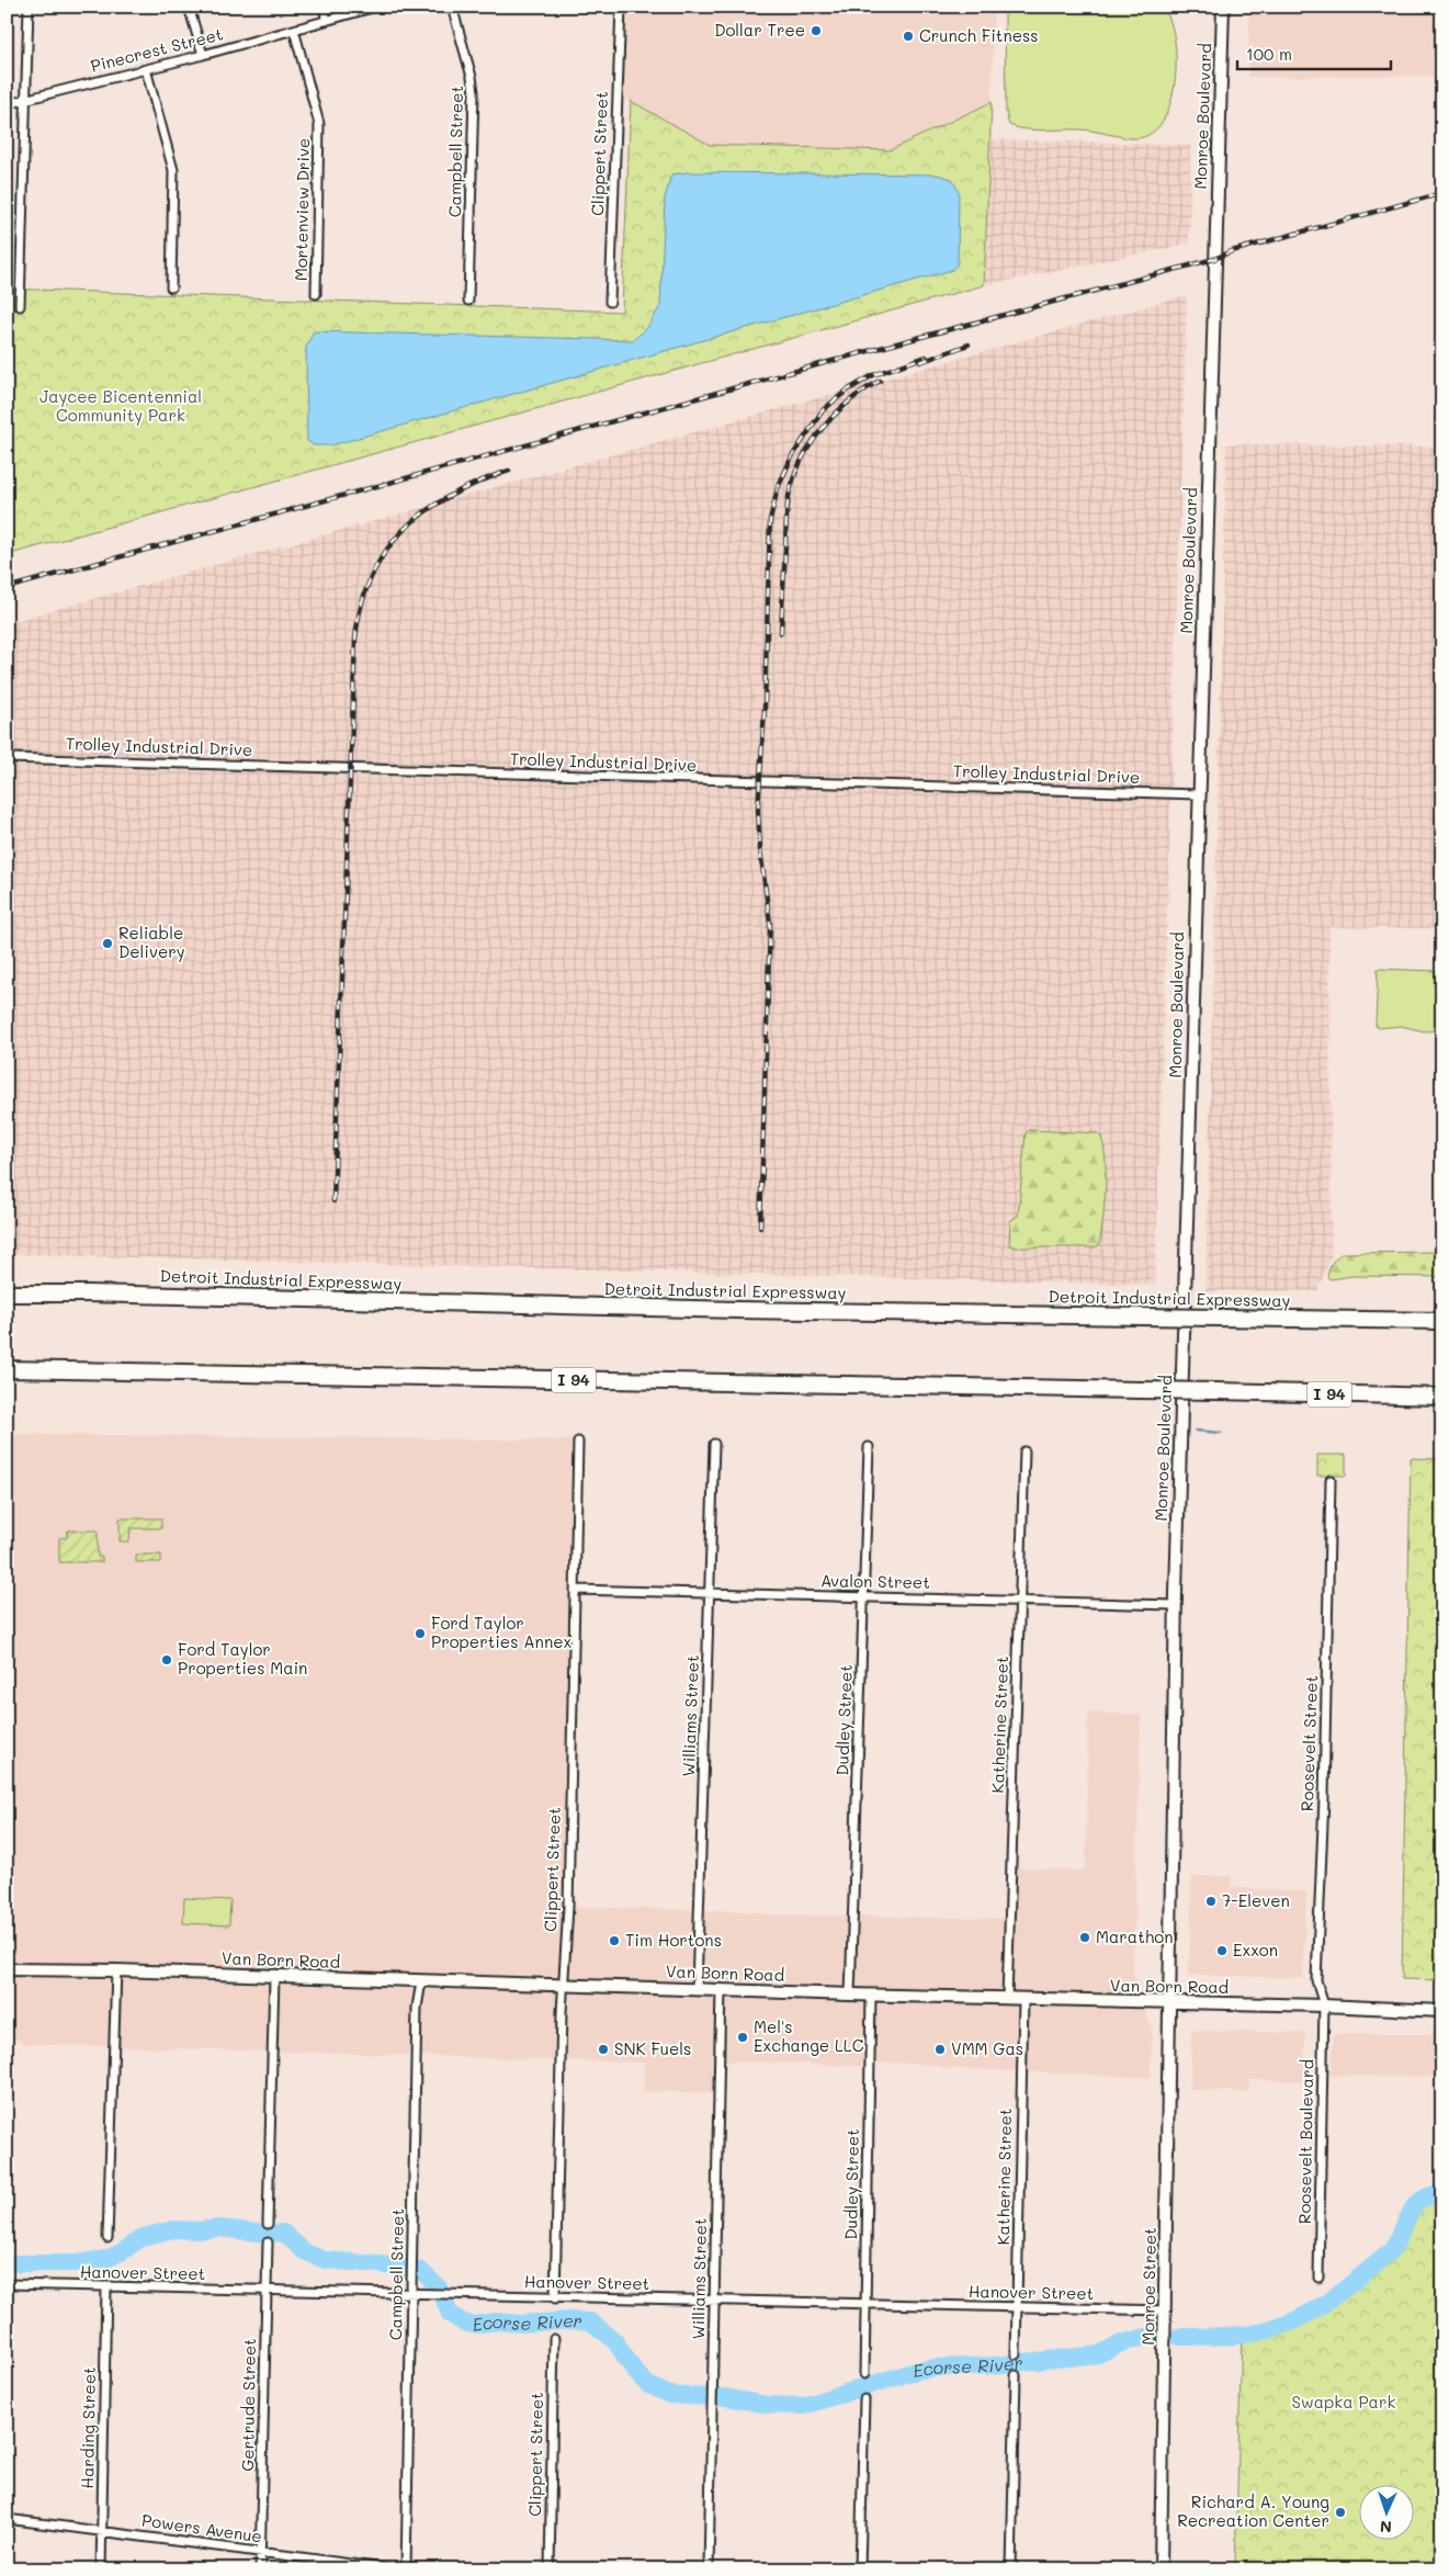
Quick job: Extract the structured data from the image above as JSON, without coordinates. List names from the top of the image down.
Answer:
{
  "streets": {
    "highway": ["Detroit Industrial Expressway", "I 94"],
    "street": [
      "Pinecrest Street",
      "Monroe Boulevard",
      "Campbell Street",
      "Clippert Street",
      "Mortenview Drive",
      "Trolley Industrial Drive",
      "Avalon Street",
      "Williams Street",
      "Dudley Street",
      "Katherine Street",
      "Roosevelt Street",
      "Van Born Road",
      "Roosevelt Boulevard",
      "Hanover Street",
      "Monroe Street",
      "Gertrude Street",
      "Harding Street",
      "Powers Avenue"
    ]
  },
  "crossings": [
    ["Pinecrest Street", "Mortenview Drive"],
    ["Monroe Boulevard", "Trolley Industrial Drive"],
    ["Monroe Boulevard", "Avalon Street"],
    ["Monroe Boulevard", "Van Born Road"],
    ["Monroe Boulevard", "Monroe Street"],
    ["Campbell Street", "Van Born Road"],
    ["Campbell Street", "Hanover Street"],
    ["Clippert Street", "Avalon Street"],
    ["Clippert Street", "Van Born Road"],
    ["Clippert Street", "Hanover Street"],
    ["Avalon Street", "Williams Street"],
    ["Avalon Street", "Dudley Street"],
    ["Avalon Street", "Katherine Street"],
    ["Williams Street", "Van Born Road"],
    ["Williams Street", "Hanover Street"],
    ["Dudley Street", "Van Born Road"],
    ["Dudley Street", "Hanover Street"],
    ["Katherine Street", "Van Born Road"],
    ["Katherine Street", "Hanover Street"],
    ["Roosevelt Street", "Van Born Road"],
    ["Roosevelt Street", "Roosevelt Boulevard"],
    ["Van Born Road", "Roosevelt Boulevard"],
    ["Van Born Road", "Monroe Street"],
    ["Hanover Street", "Monroe Street"],
    ["Hanover Street", "Gertrude Street"],
    ["Hanover Street", "Harding Street"],
    ["Gertrude Street", "Powers Avenue"],
    ["Harding Street", "Powers Avenue"]
  ],
  "water": ["Ecorse River"],
  "parks": ["Jaycee Bicentennial Community Park", "Swapka Park"],
  "places": [
    "Dollar Tree",
    "Crunch Fitness",
    "Reliable Delivery",
    "Ford Taylor Properties Annex",
    "Ford Taylor Properties Main",
    "7-Eleven",
    "Marathon",
    "Tim Hortons",
    "Exxon",
    "Mel's Exchange LLC",
    "SNK Fuels",
    "VMM Gas",
    "Richard A. Young Recreation Center"
  ],
  "scale_bar": "100 m",
  "north": "bottom"
}
